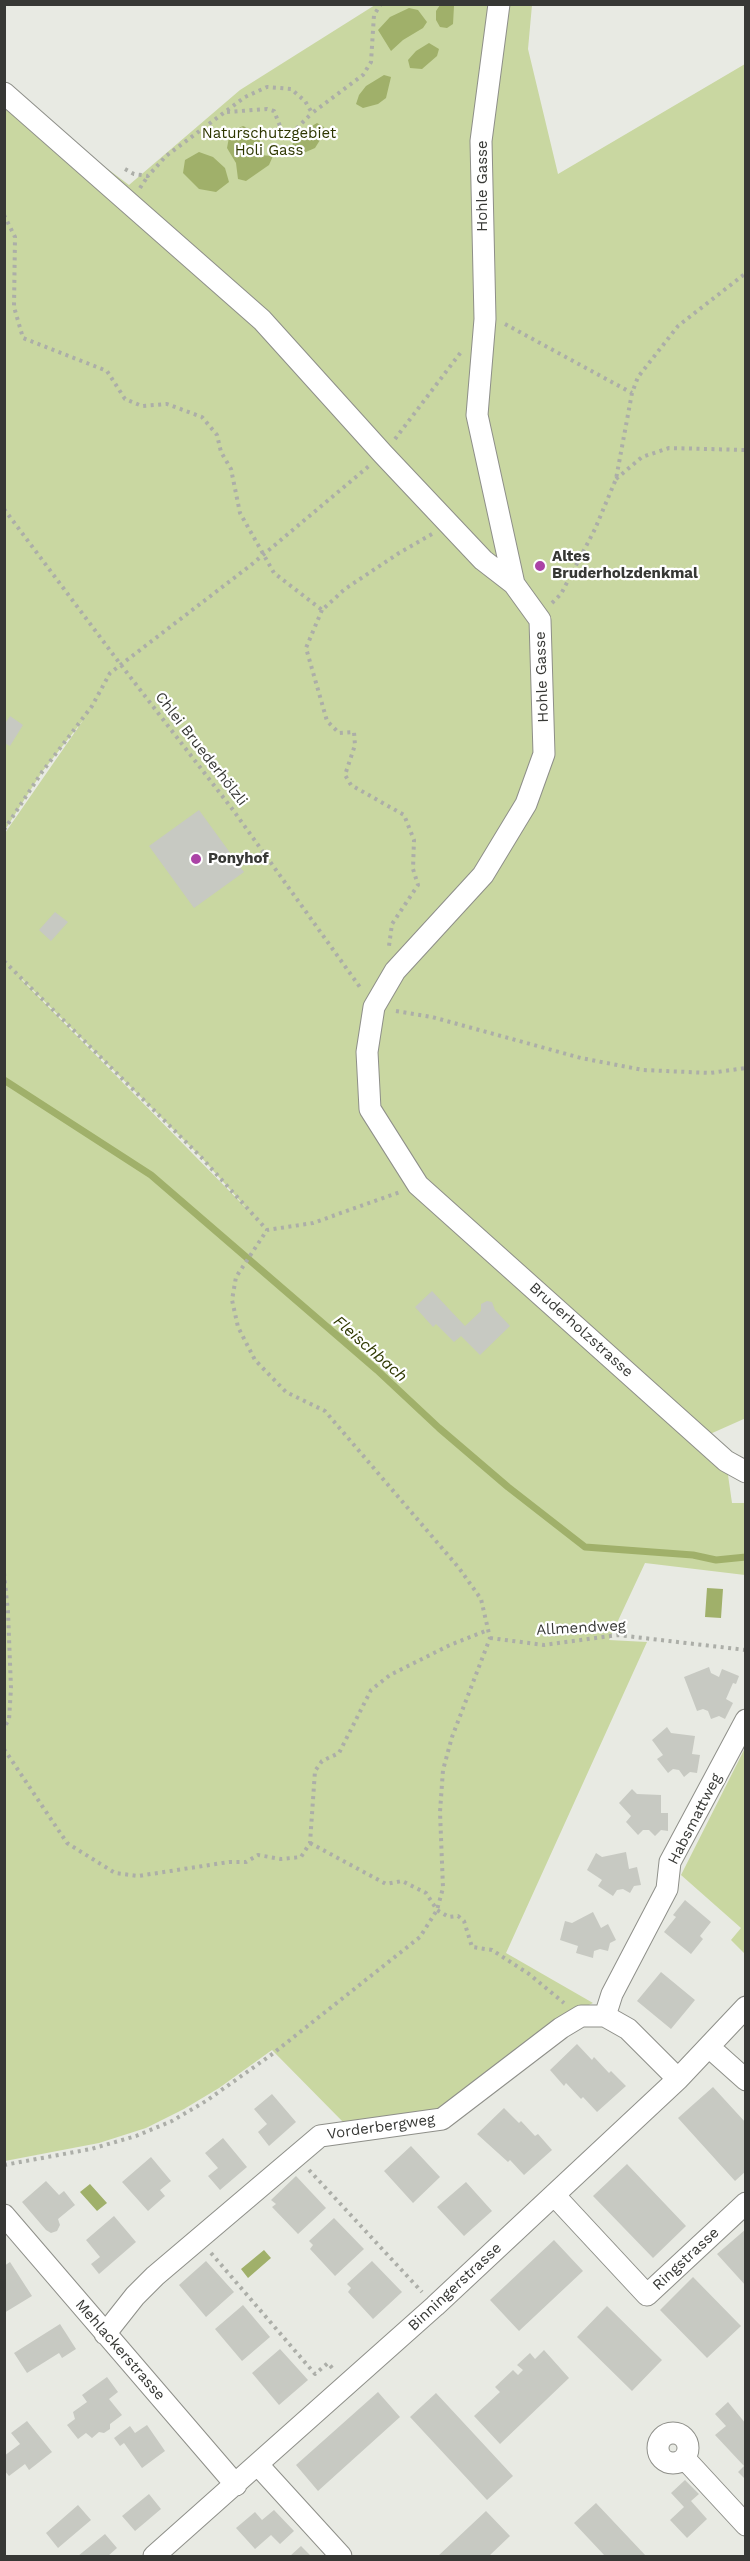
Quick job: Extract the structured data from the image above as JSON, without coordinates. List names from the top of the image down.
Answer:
{
  "streets": {
    "street": [
      "Hohle Gasse",
      "Bruderholzstrasse",
      "Habsmattweg",
      "Vorderbergweg",
      "Ringstrasse",
      "Binningerstrasse",
      "Mehlackerstrasse"
    ],
    "path": ["Chlei Bruederhölzli", "Allmendweg"]
  },
  "crossings": [
    ["Hohle Gasse", "Chlei Bruederhölzli"],
    ["Hohle Gasse", "Bruderholzstrasse"],
    ["Vorderbergweg", "Mehlackerstrasse"],
    ["Ringstrasse", "Binningerstrasse"],
    ["Binningerstrasse", "Mehlackerstrasse"]
  ],
  "water": ["Fleischbach"],
  "parks": ["Naturschutzgebiet Holi Gass"],
  "places": ["Altes Bruderholzdenkmal", "Ponyhof"]
}
